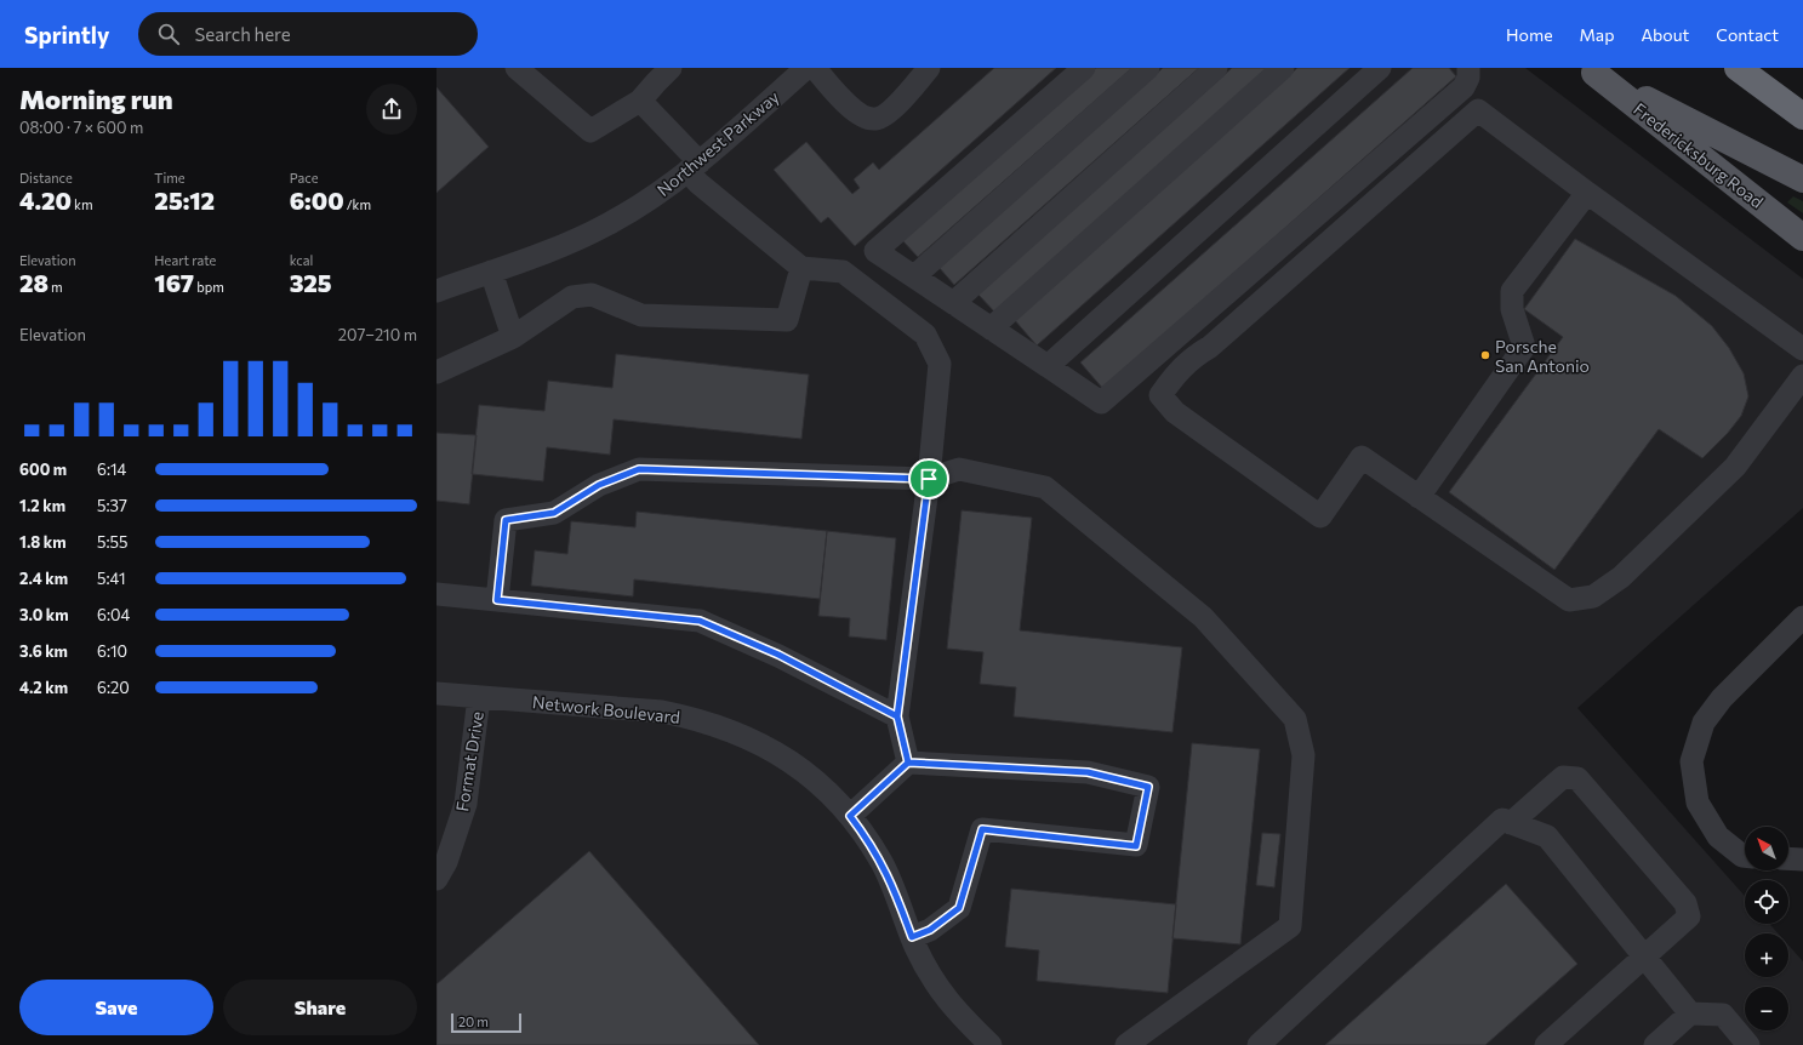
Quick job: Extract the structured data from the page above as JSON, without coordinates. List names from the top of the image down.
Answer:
{
  "streets": {
    "main road": ["Fredericksburg Road"],
    "street": ["Northwest Parkway", "Network Boulevard", "Format Drive"]
  },
  "crossings": [
    ["Network Boulevard", "Format Drive"]
  ],
  "places": ["Porsche San Antonio"],
  "scale_bar": "20 m",
  "north": "top left",
  "page": {
    "header": "Sprintly",
    "search": "Search here",
    "nav": [
      "Home",
      "Map",
      "About",
      "Contact"
    ],
    "heading": ["Morning run", "08:00 · 7 × 600 m"],
    "stats": [
      ["Distance", "4.20 km"],
      ["Time", "25:12"],
      ["Pace", "6:00 /km"],
      ["Elevation", "28 m"],
      ["Heart rate", "167 bpm"],
      ["kcal", "325"]
    ],
    "chart": ["Elevation", "207–210 m"],
    "list": [
      {
        "name": "600 m",
        "note": "6:14"
      },
      {
        "name": "1.2 km",
        "note": "5:37"
      },
      {
        "name": "1.8 km",
        "note": "5:55"
      },
      {
        "name": "2.4 km",
        "note": "5:41"
      },
      {
        "name": "3.0 km",
        "note": "6:04"
      },
      {
        "name": "3.6 km",
        "note": "6:10"
      },
      {
        "name": "4.2 km",
        "note": "6:20"
      }
    ],
    "map_buttons": ["+", "−"],
    "buttons": ["Save", "Share"],
    "scale": "20 m"
  }
}
